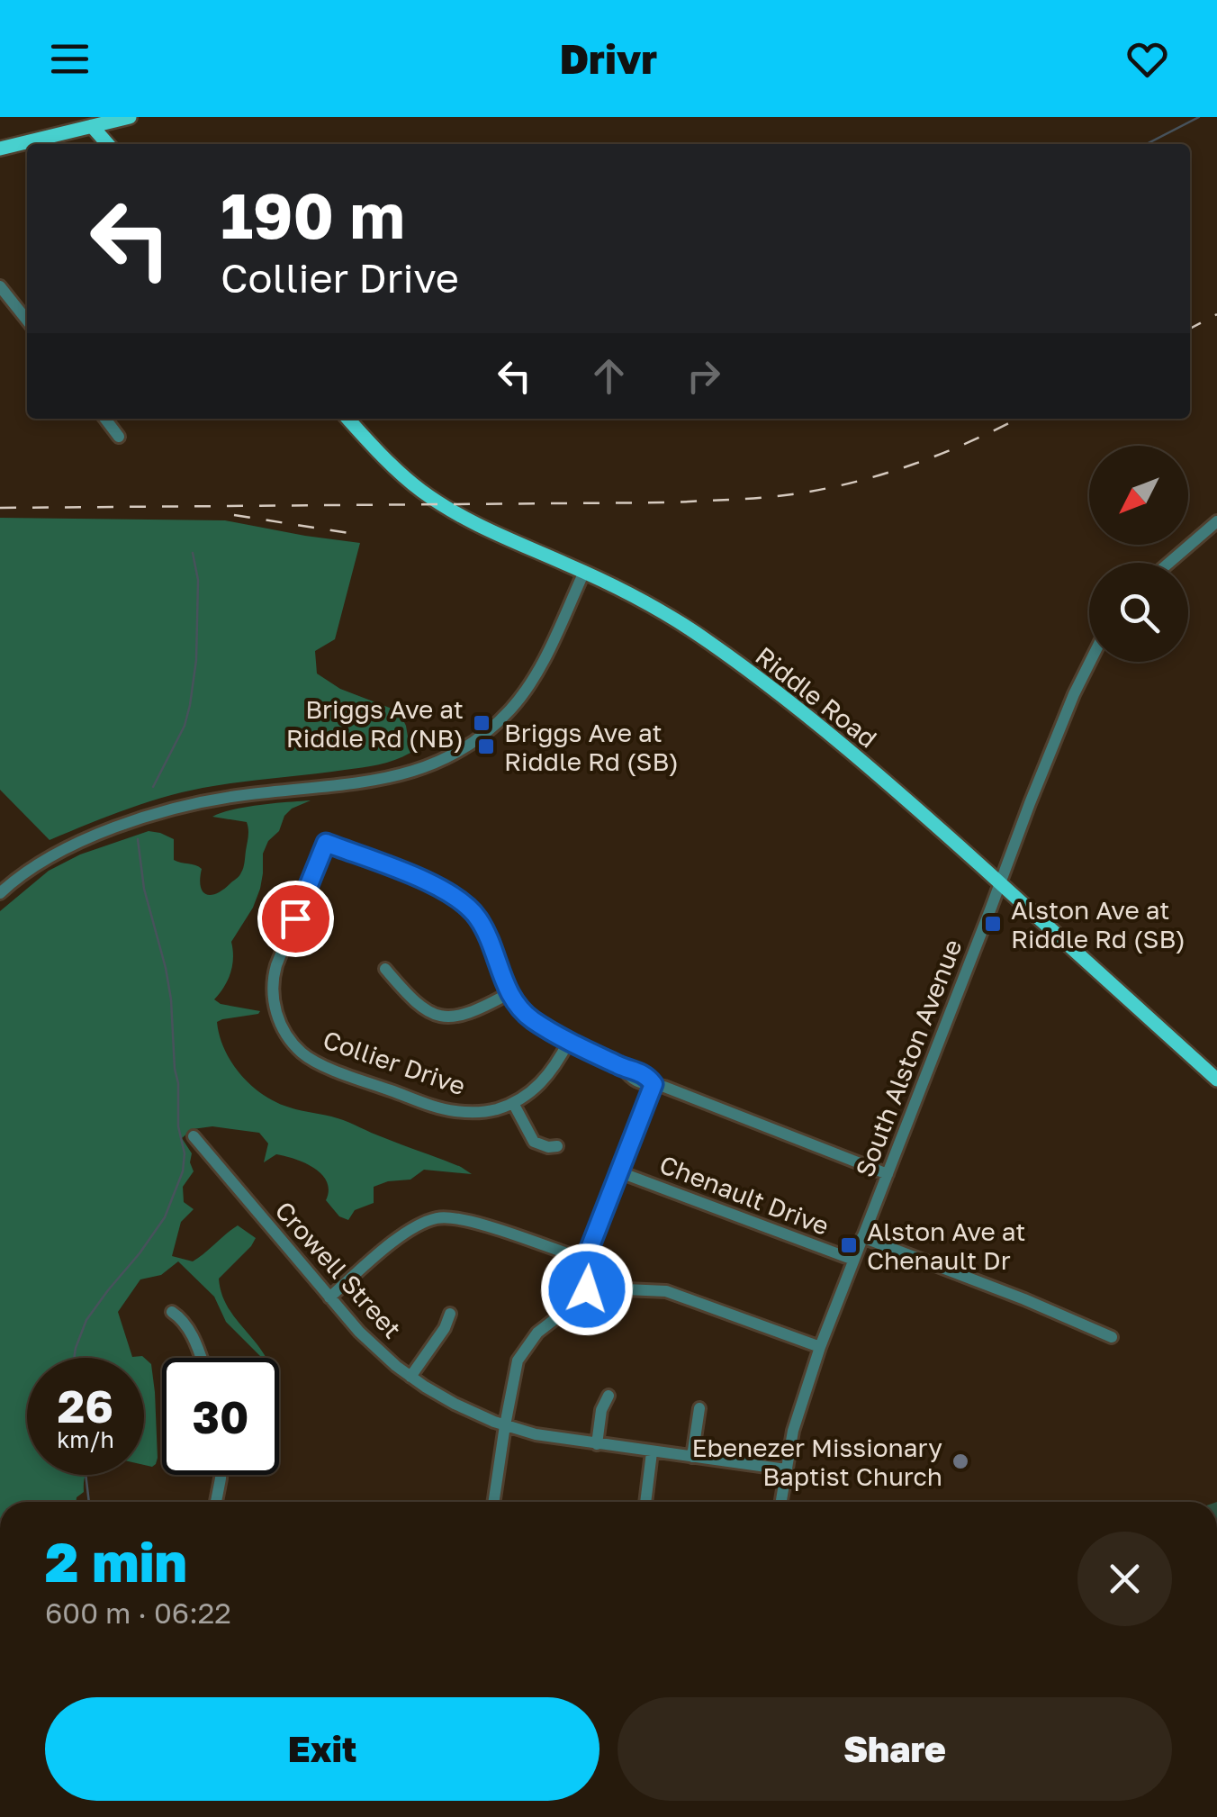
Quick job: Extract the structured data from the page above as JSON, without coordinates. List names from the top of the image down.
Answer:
{
  "streets": {
    "main road": ["Riddle Road"],
    "street": [
      "South Alston Avenue",
      "Collier Drive",
      "Chenault Drive",
      "Crowell Street"
    ]
  },
  "crossings": [
    ["Riddle Road", "South Alston Avenue"],
    ["South Alston Avenue", "Collier Drive"],
    ["South Alston Avenue", "Chenault Drive"],
    ["South Alston Avenue", "Crowell Street"]
  ],
  "places": {
    "transit": [
      "Briggs Ave at Riddle Rd (NB)",
      "Briggs Ave at Riddle Rd (SB)",
      "Alston Ave at Riddle Rd (SB)",
      "Alston Ave at Chenault Dr"
    ],
    "other": ["Ebenezer Missionary Baptist Church"]
  },
  "north": "bottom left",
  "page": {
    "header": "Drivr",
    "turn": ["190 m", "Collier Drive"],
    "speed": "26 km/h",
    "limit": "30",
    "heading": ["2 min", "600 m · 06:22"],
    "buttons": ["Exit", "Share"]
  }
}
